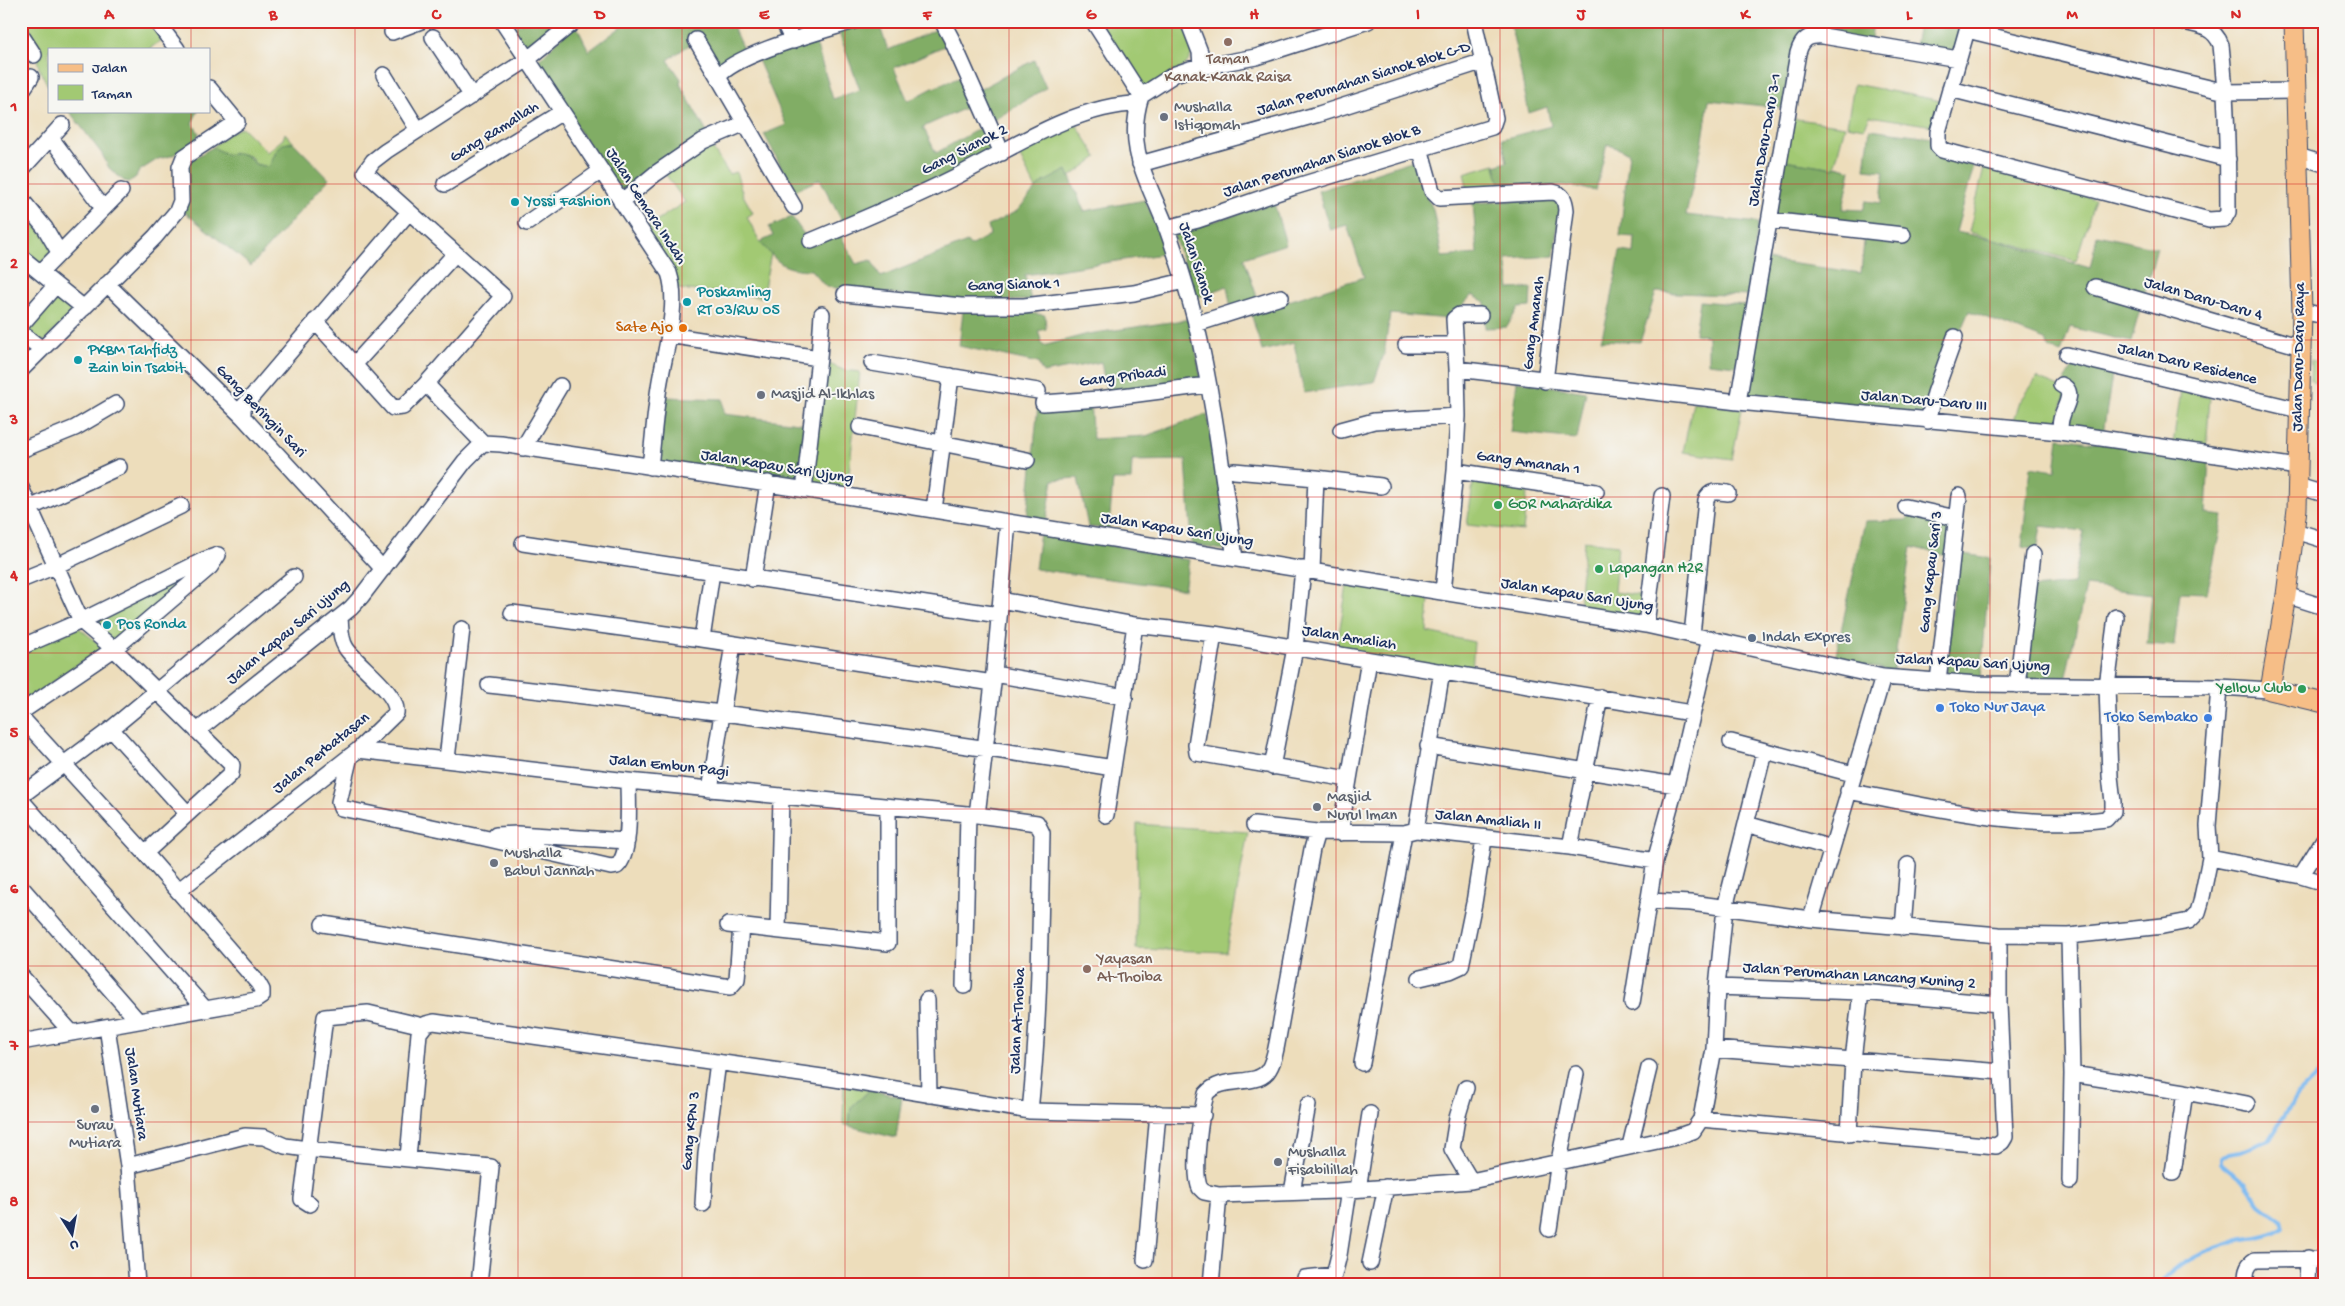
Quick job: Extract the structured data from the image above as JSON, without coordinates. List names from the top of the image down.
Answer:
{
  "streets": {
    "main road": ["Jalan Daru-Daru Raya"],
    "street": [
      "Jalan Perumahan Sianok Blok C-D",
      "Gang Ramallah",
      "Jalan Daru-Daru 3-1",
      "Gang Sianok 2",
      "Jalan Perumahan Sianok Blok B",
      "Jalan Cemara Indah",
      "Jalan Sianok",
      "Gang Sianok 1",
      "Jalan Daru-Daru 4",
      "Gang Amanah",
      "Jalan Daru Residence",
      "Gang Pribadi",
      "Jalan Daru-Daru III",
      "Gang Beringin Sari",
      "Gang Amanah 1",
      "Jalan Kapau Sari Ujung",
      "Gang Kapau Sari 3",
      "Jalan Amaliah",
      "Jalan Perbatasan",
      "Jalan Embun Pagi",
      "Jalan Amaliah II",
      "Jalan Perumahan Lancang Kuning 2",
      "Jalan At-Thoiba",
      "Jalan Mutiara",
      "Gang KPN 3"
    ]
  },
  "crossings": [
    ["Jalan Perumahan Sianok Blok C-D", "Jalan Perumahan Sianok Blok B"],
    ["Jalan Perumahan Sianok Blok C-D", "Jalan Sianok"],
    ["Gang Ramallah", "Jalan Cemara Indah"],
    ["Jalan Daru-Daru 3-1", "Jalan Daru-Daru III"],
    ["Gang Sianok 2", "Jalan Sianok"],
    ["Jalan Perumahan Sianok Blok B", "Jalan Sianok"],
    ["Jalan Perumahan Sianok Blok B", "Gang Amanah"],
    ["Jalan Cemara Indah", "Jalan Kapau Sari Ujung"],
    ["Jalan Sianok", "Gang Sianok 1"],
    ["Jalan Sianok", "Gang Pribadi"],
    ["Jalan Sianok", "Jalan Kapau Sari Ujung"],
    ["Jalan Daru-Daru 4", "Jalan Daru-Daru Raya"],
    ["Gang Amanah", "Jalan Daru-Daru III"],
    ["Jalan Daru-Daru Raya", "Jalan Daru Residence"],
    ["Jalan Daru-Daru Raya", "Jalan Daru-Daru III"],
    ["Jalan Daru-Daru Raya", "Jalan Kapau Sari Ujung"],
    ["Gang Beringin Sari", "Jalan Kapau Sari Ujung"],
    ["Jalan Kapau Sari Ujung", "Gang Kapau Sari 3"],
    ["Jalan Kapau Sari Ujung", "Jalan Perbatasan"],
    ["Jalan Perbatasan", "Jalan Embun Pagi"],
    ["Jalan Embun Pagi", "Jalan At-Thoiba"]
  ],
  "places": [
    "Taman Kanak-Kanak Raisa",
    "Mushalla Istiqomah",
    "Yossi Fashion",
    "Poskamling RT 03/RW 05",
    "Sate Ajo",
    "PKBM Tahfidz Zain bin Tsabit",
    "Masjid Al-Ikhlas",
    "GOR Mahardika",
    "Lapangan H2R",
    "Pos Ronda",
    "Indah Expres",
    "Yellow Club",
    "Toko Nur Jaya",
    "Toko Sembako",
    "Masjid Nurul Iman",
    "Mushalla Babul Jannah",
    "Yayasan At-Thoiba",
    "Surau Mutiara",
    "Mushalla Fisabilillah"
  ],
  "legend": ["Jalan", "Taman"],
  "north": "bottom",
  "grid": {
    "columns": [
      "A",
      "B",
      "C",
      "D",
      "E",
      "F",
      "G",
      "H",
      "I",
      "J",
      "K",
      "L",
      "M",
      "N"
    ],
    "rows": [
      "1",
      "2",
      "3",
      "4",
      "5",
      "6",
      "7",
      "8"
    ]
  }
}
